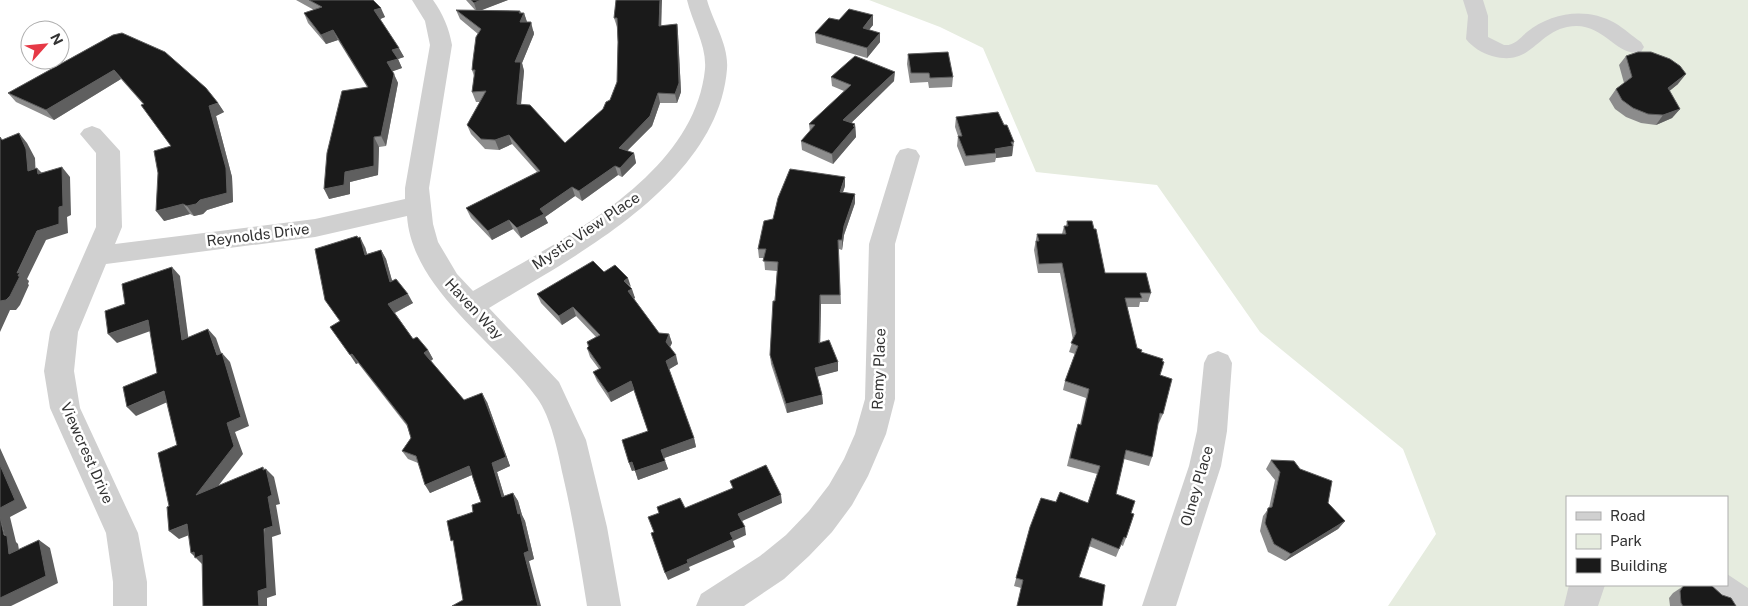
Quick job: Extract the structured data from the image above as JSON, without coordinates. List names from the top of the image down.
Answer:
{
  "streets": {
    "street": [
      "Mystic View Place",
      "Reynolds Drive",
      "Haven Way",
      "Remy Place",
      "Viewcrest Drive",
      "Olney Place"
    ]
  },
  "crossings": [
    ["Mystic View Place", "Haven Way"],
    ["Reynolds Drive", "Haven Way"],
    ["Reynolds Drive", "Viewcrest Drive"]
  ],
  "legend": ["Road", "Park", "Building"],
  "north": "top right"
}
